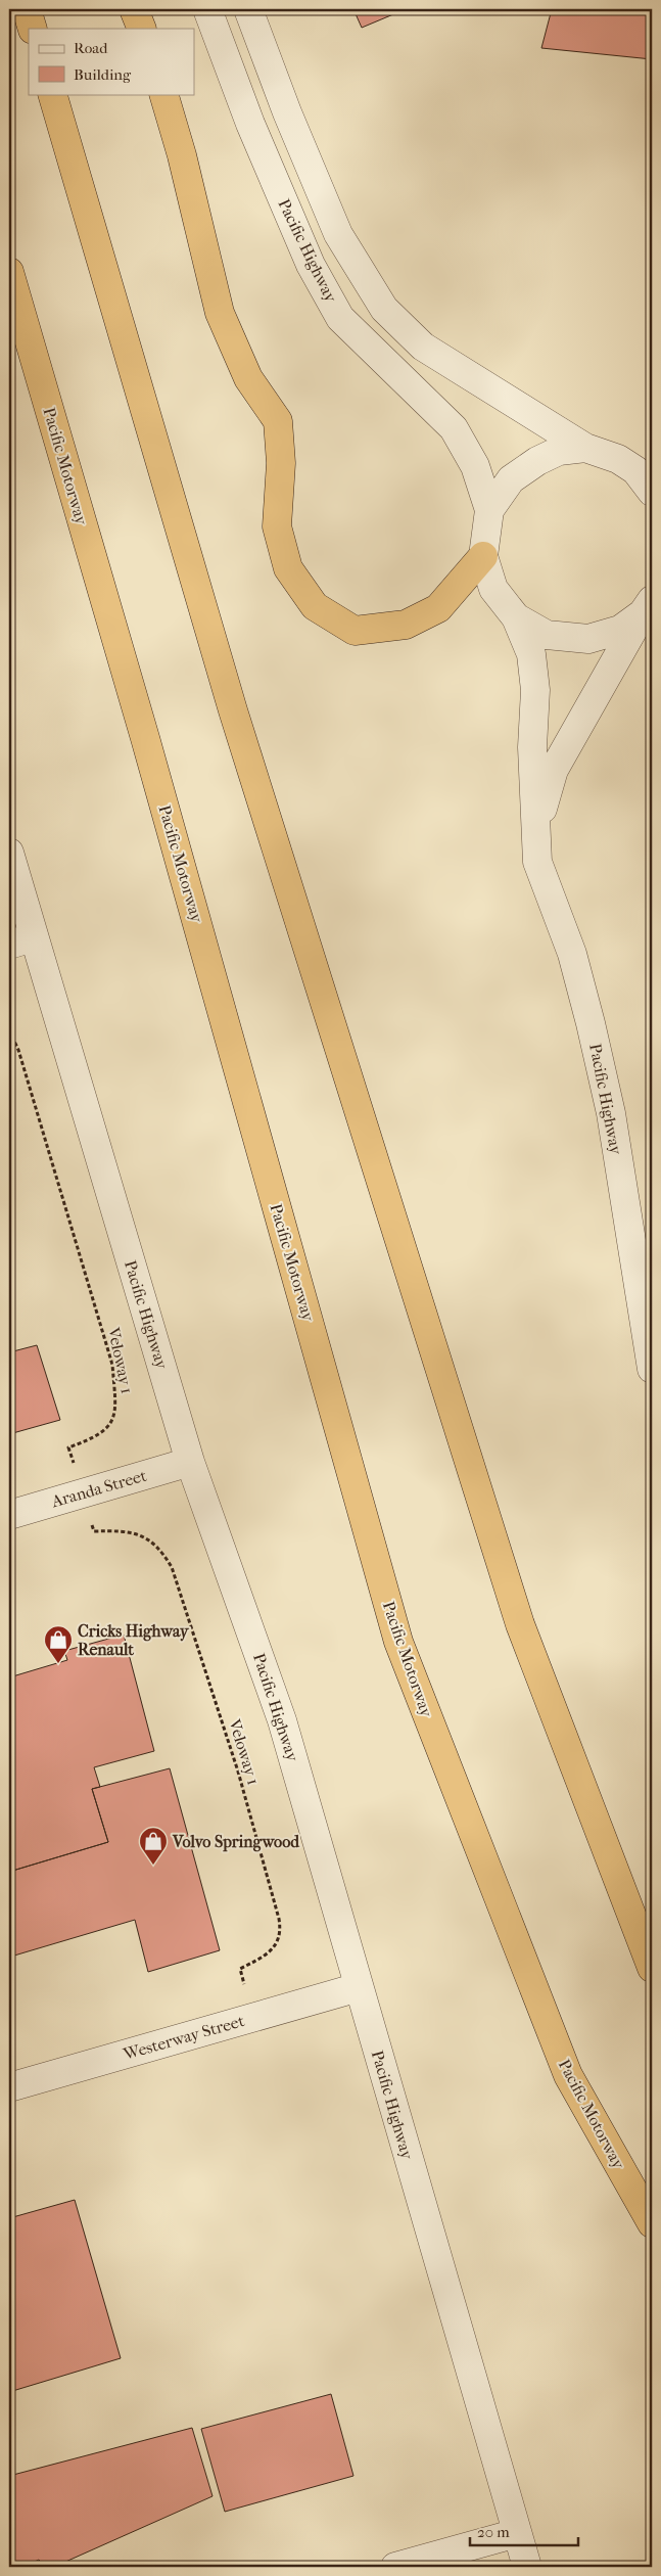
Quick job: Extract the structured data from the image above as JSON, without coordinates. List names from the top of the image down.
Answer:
{
  "streets": {
    "highway": ["Pacific Motorway"],
    "street": ["Pacific Highway", "Aranda Street", "Westerway Street"],
    "path": ["Veloway 1"]
  },
  "crossings": [
    ["Pacific Highway", "Aranda Street"],
    ["Pacific Highway", "Westerway Street"],
    ["Veloway 1", "Aranda Street"]
  ],
  "places": {
    "shop": ["Cricks Highway Renault", "Volvo Springwood"]
  },
  "legend": ["Road", "Building"],
  "scale_bar": "20 m"
}
